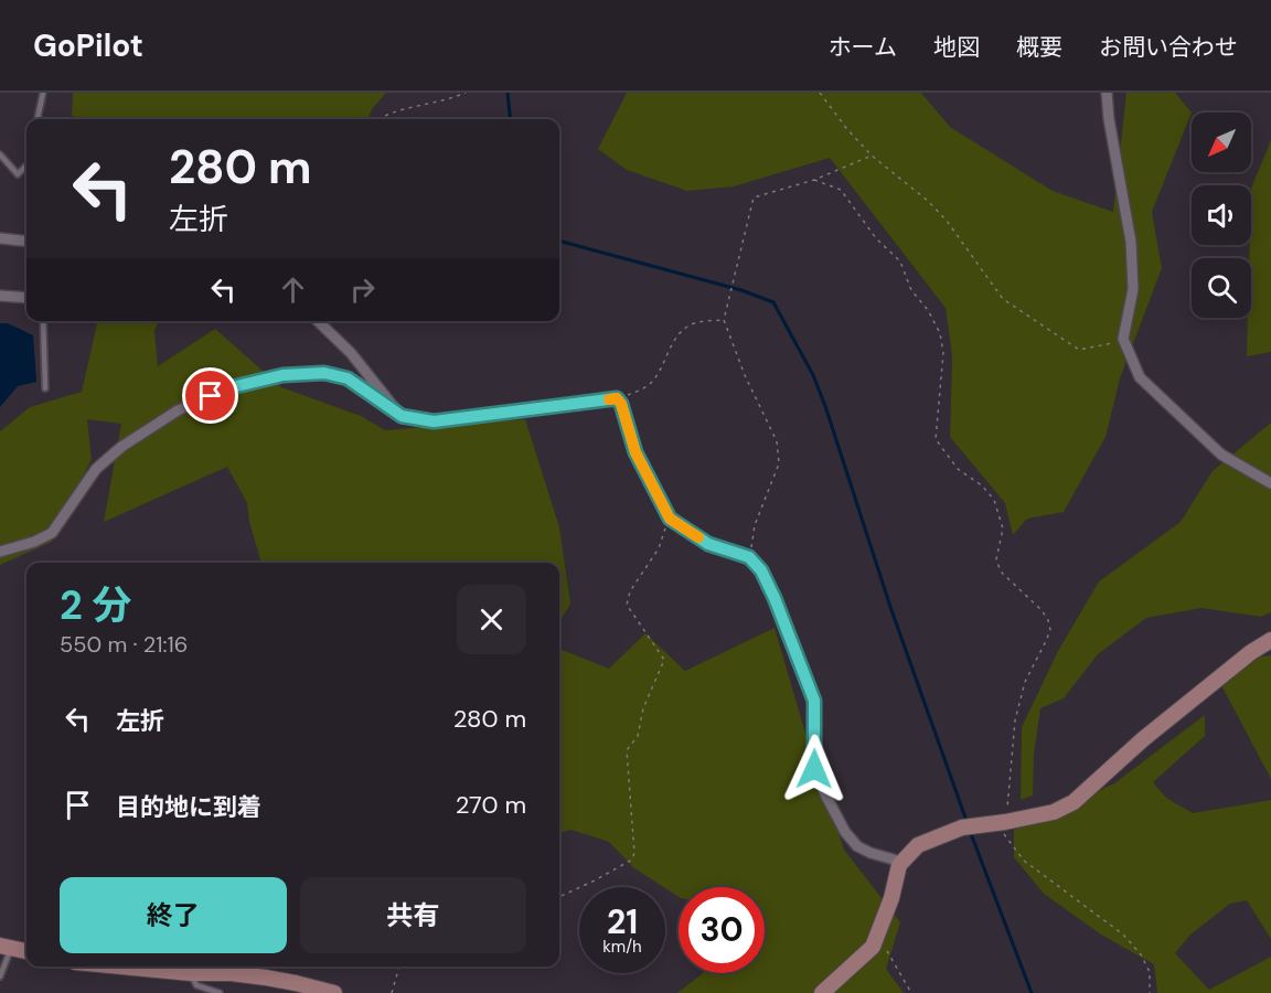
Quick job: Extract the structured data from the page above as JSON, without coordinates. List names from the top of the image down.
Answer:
{
  "north": "bottom left",
  "page": {
    "header": "GoPilot",
    "nav": [
      "ホーム",
      "地図",
      "概要",
      "お問い合わせ"
    ],
    "turn": ["280 m", "左折"],
    "heading": ["2 分", "550 m · 21:16"],
    "list": [
      {
        "name": "左折",
        "value": "280 m"
      },
      {
        "name": "目的地に到着",
        "value": "270 m"
      }
    ],
    "buttons": ["終了", "共有"],
    "speed": "21 km/h",
    "limit": "30"
  }
}
